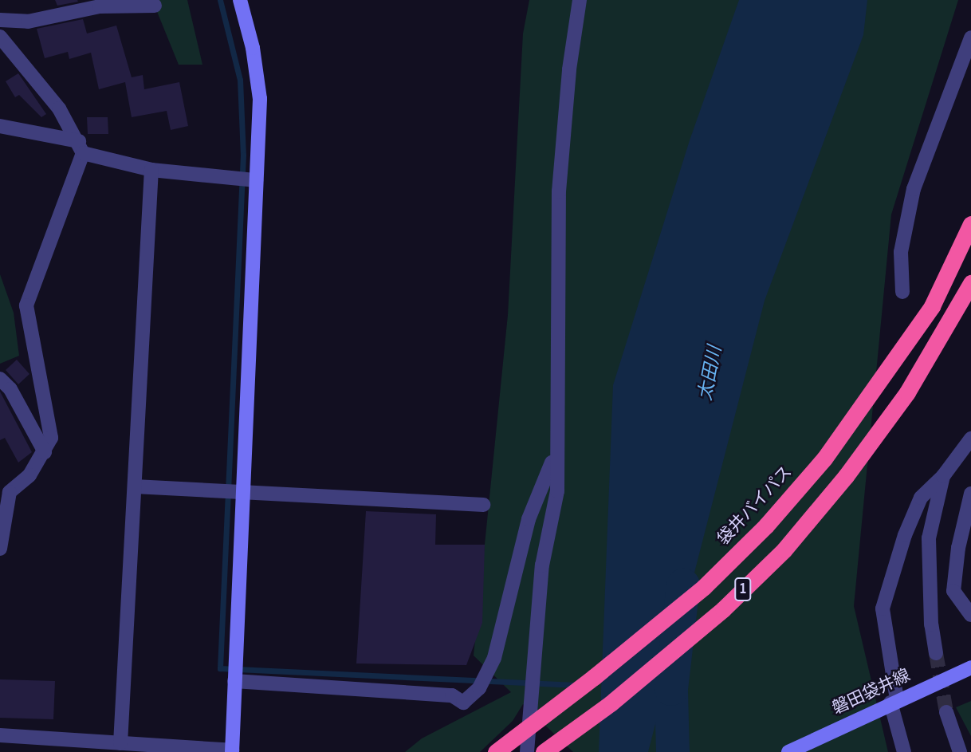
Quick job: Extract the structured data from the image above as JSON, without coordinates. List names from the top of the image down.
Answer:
{
  "streets": {
    "highway": ["袋井バイパス", "1"],
    "street": ["磐田袋井線"]
  },
  "water": ["太田川"]
}
